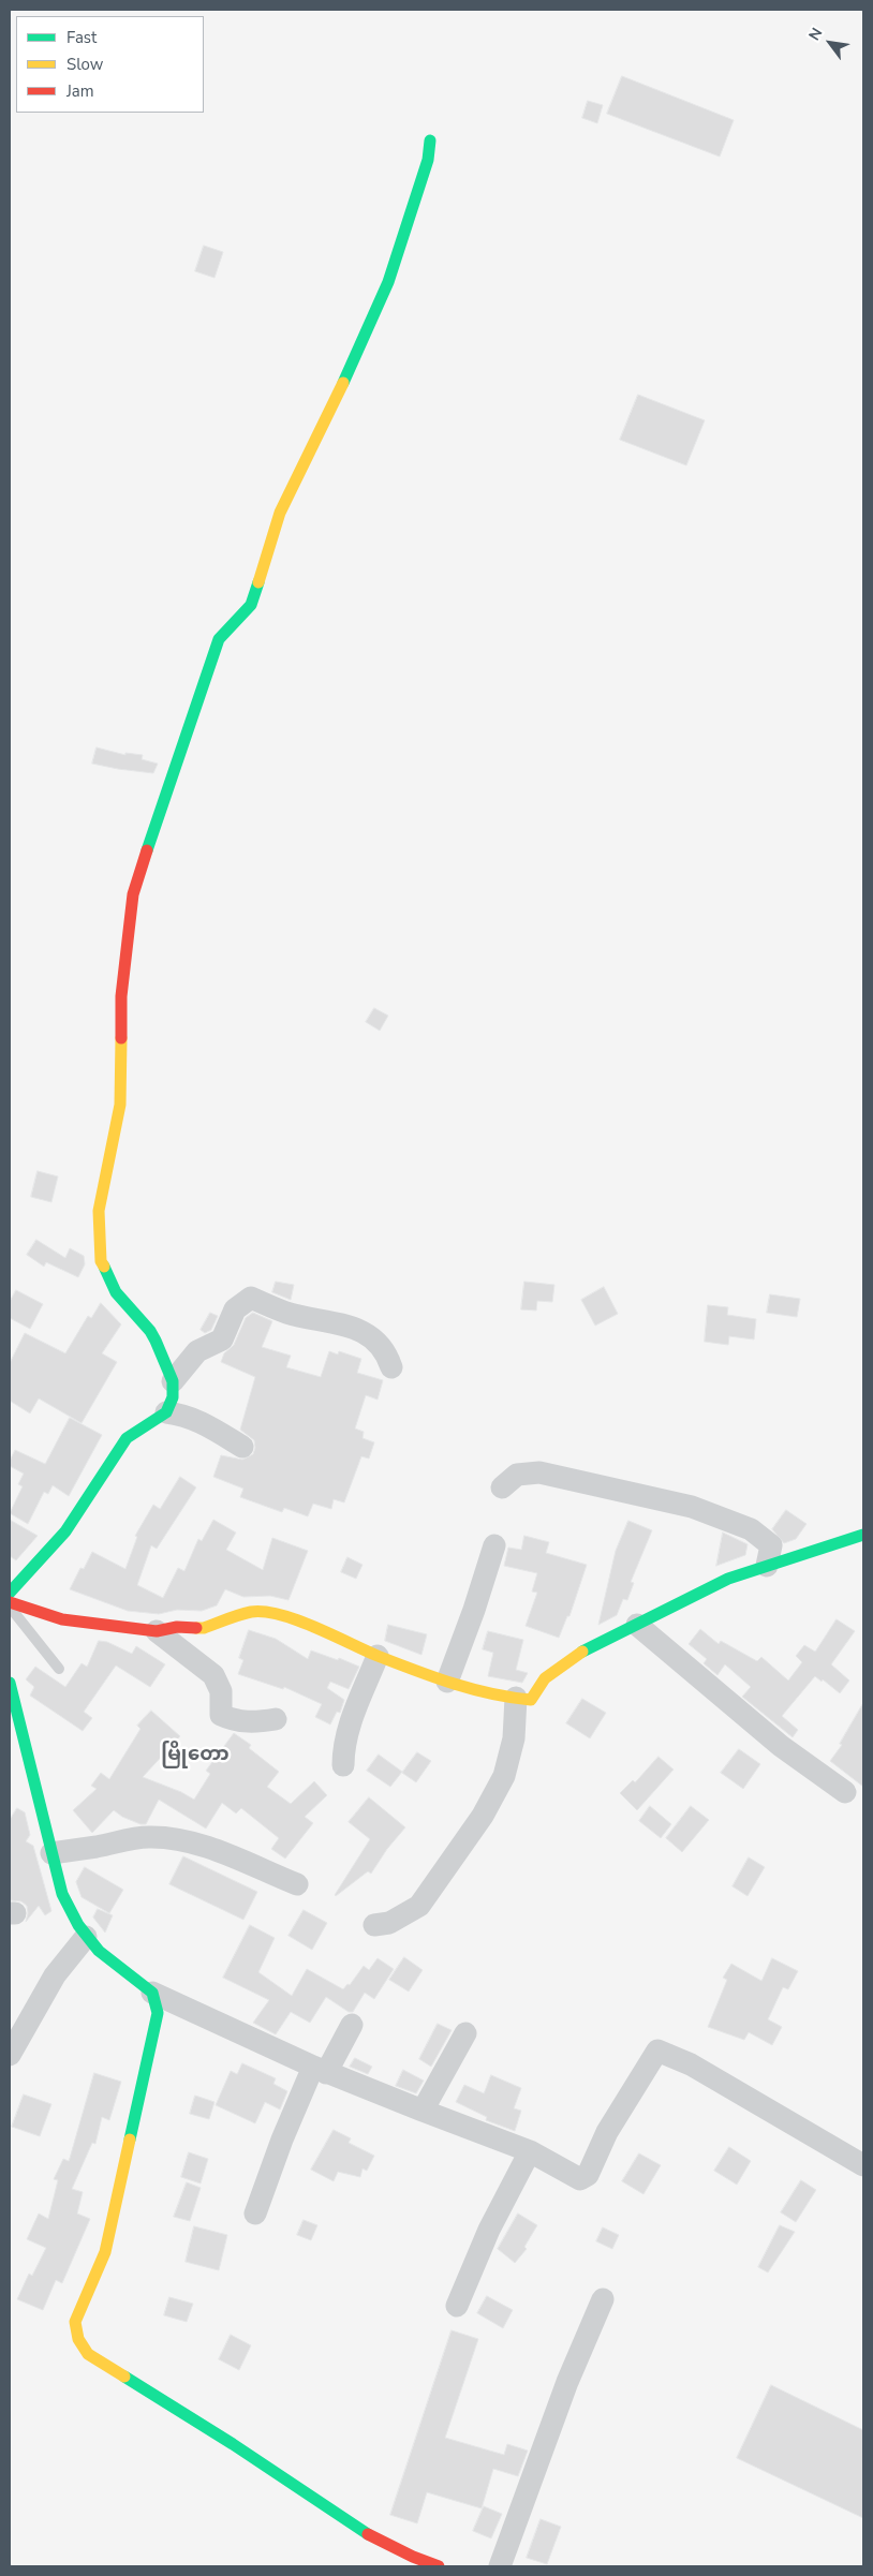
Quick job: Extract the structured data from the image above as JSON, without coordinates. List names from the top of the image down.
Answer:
{
  "districts": ["မြိုတော"],
  "legend": ["Fast", "Slow", "Jam"],
  "north": "top left"
}
